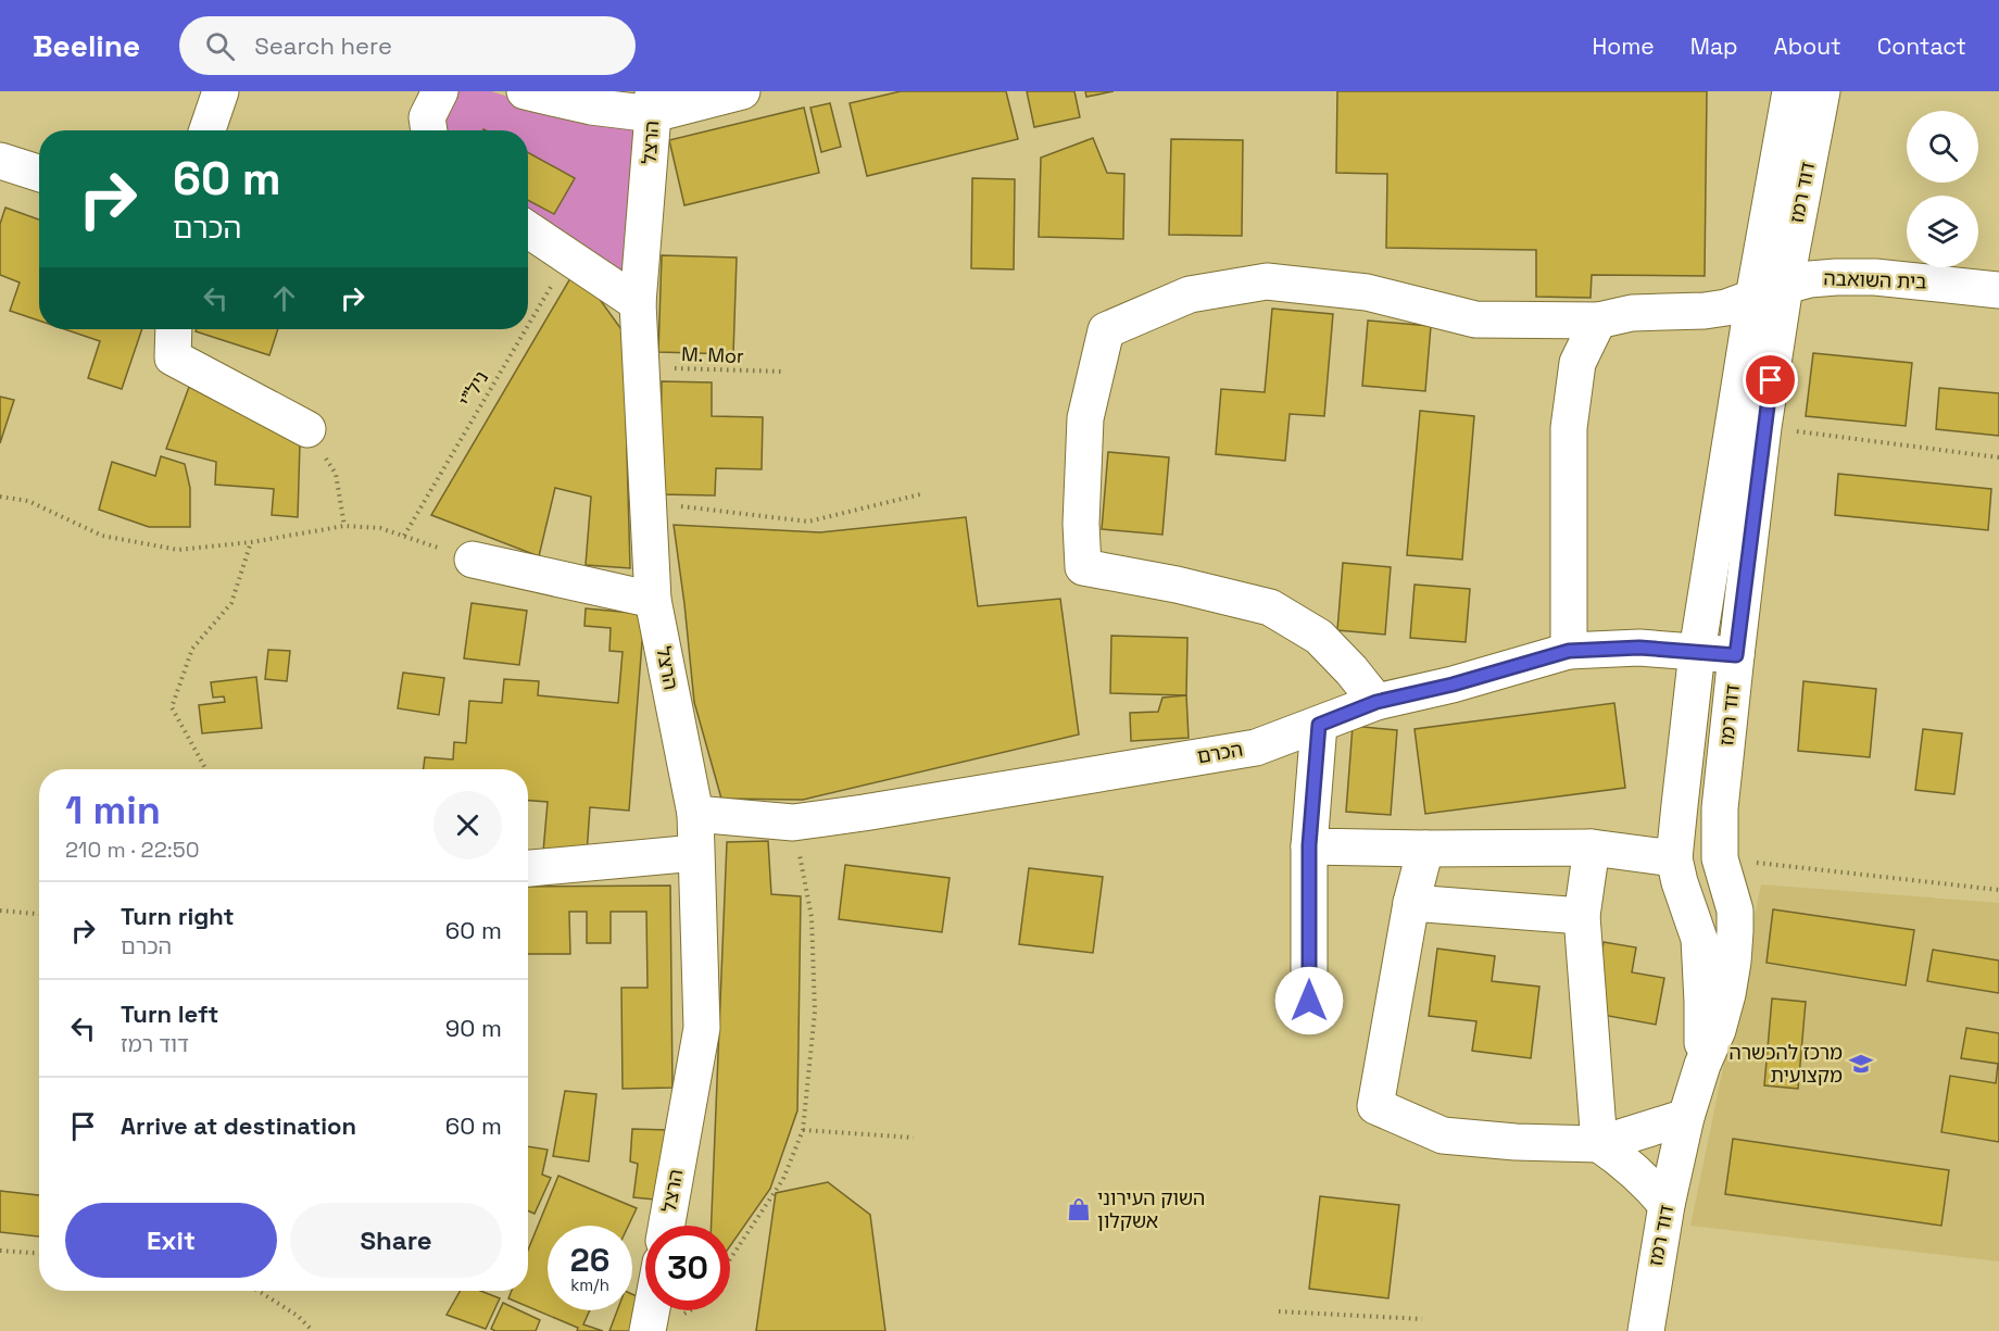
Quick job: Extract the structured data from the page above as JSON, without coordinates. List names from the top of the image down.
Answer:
{
  "streets": {
    "street": [
      "הרצל",
      "דוד רמז",
      "בית השואבה",
      "הכרם"
    ],
    "path": ["M. Mor", "ניל\"י"]
  },
  "crossings": [
    ["הרצל", "M. Mor"],
    ["הרצל", "הכרם"],
    ["דוד רמז", "בית השואבה"],
    ["דוד רמז", "הכרם"],
    ["בית השואבה", "הכרם"]
  ],
  "places": {
    "school or university": ["מרכז להכשרה מקצועית"],
    "shop": ["השוק העירוני אשקלון"]
  },
  "page": {
    "header": "Beeline",
    "search": "Search here",
    "nav": [
      "Home",
      "Map",
      "About",
      "Contact"
    ],
    "turn": ["60 m", "הכרם"],
    "heading": ["1 min", "210 m · 22:50"],
    "list": [
      {
        "name": "Turn right",
        "note": "הכרם",
        "value": "60 m"
      },
      {
        "name": "Turn left",
        "note": "דוד רמז",
        "value": "90 m"
      },
      {
        "name": "Arrive at destination",
        "value": "60 m"
      }
    ],
    "buttons": ["Exit", "Share"],
    "speed": "26 km/h",
    "limit": "30"
  }
}
